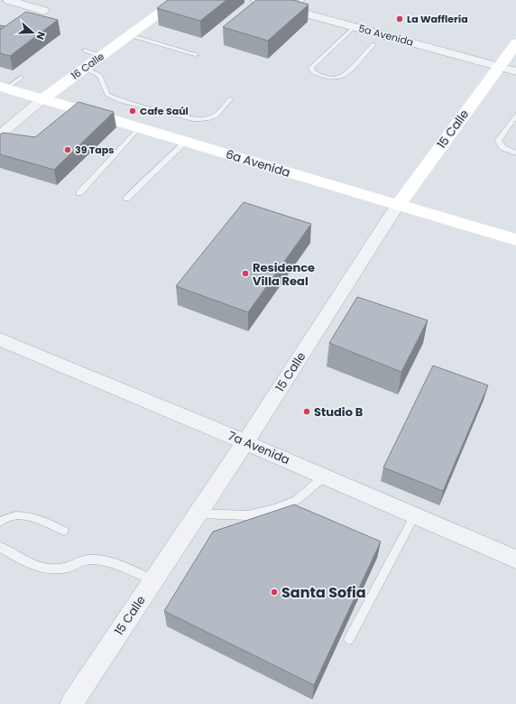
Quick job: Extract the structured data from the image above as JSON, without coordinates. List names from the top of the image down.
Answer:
{
  "streets": {
    "street": [
      "5a Avenida",
      "16 Calle",
      "15 Calle",
      "6a Avenida",
      "7a Avenida"
    ]
  },
  "crossings": [
    ["5a Avenida", "15 Calle"],
    ["16 Calle", "6a Avenida"],
    ["15 Calle", "6a Avenida"],
    ["15 Calle", "7a Avenida"]
  ],
  "places": [
    "La Wafflería",
    "Cafe Saúl",
    "39 Taps",
    "Residence Villa Real",
    "Studio B",
    "Santa Sofia"
  ],
  "north": "right"
}
